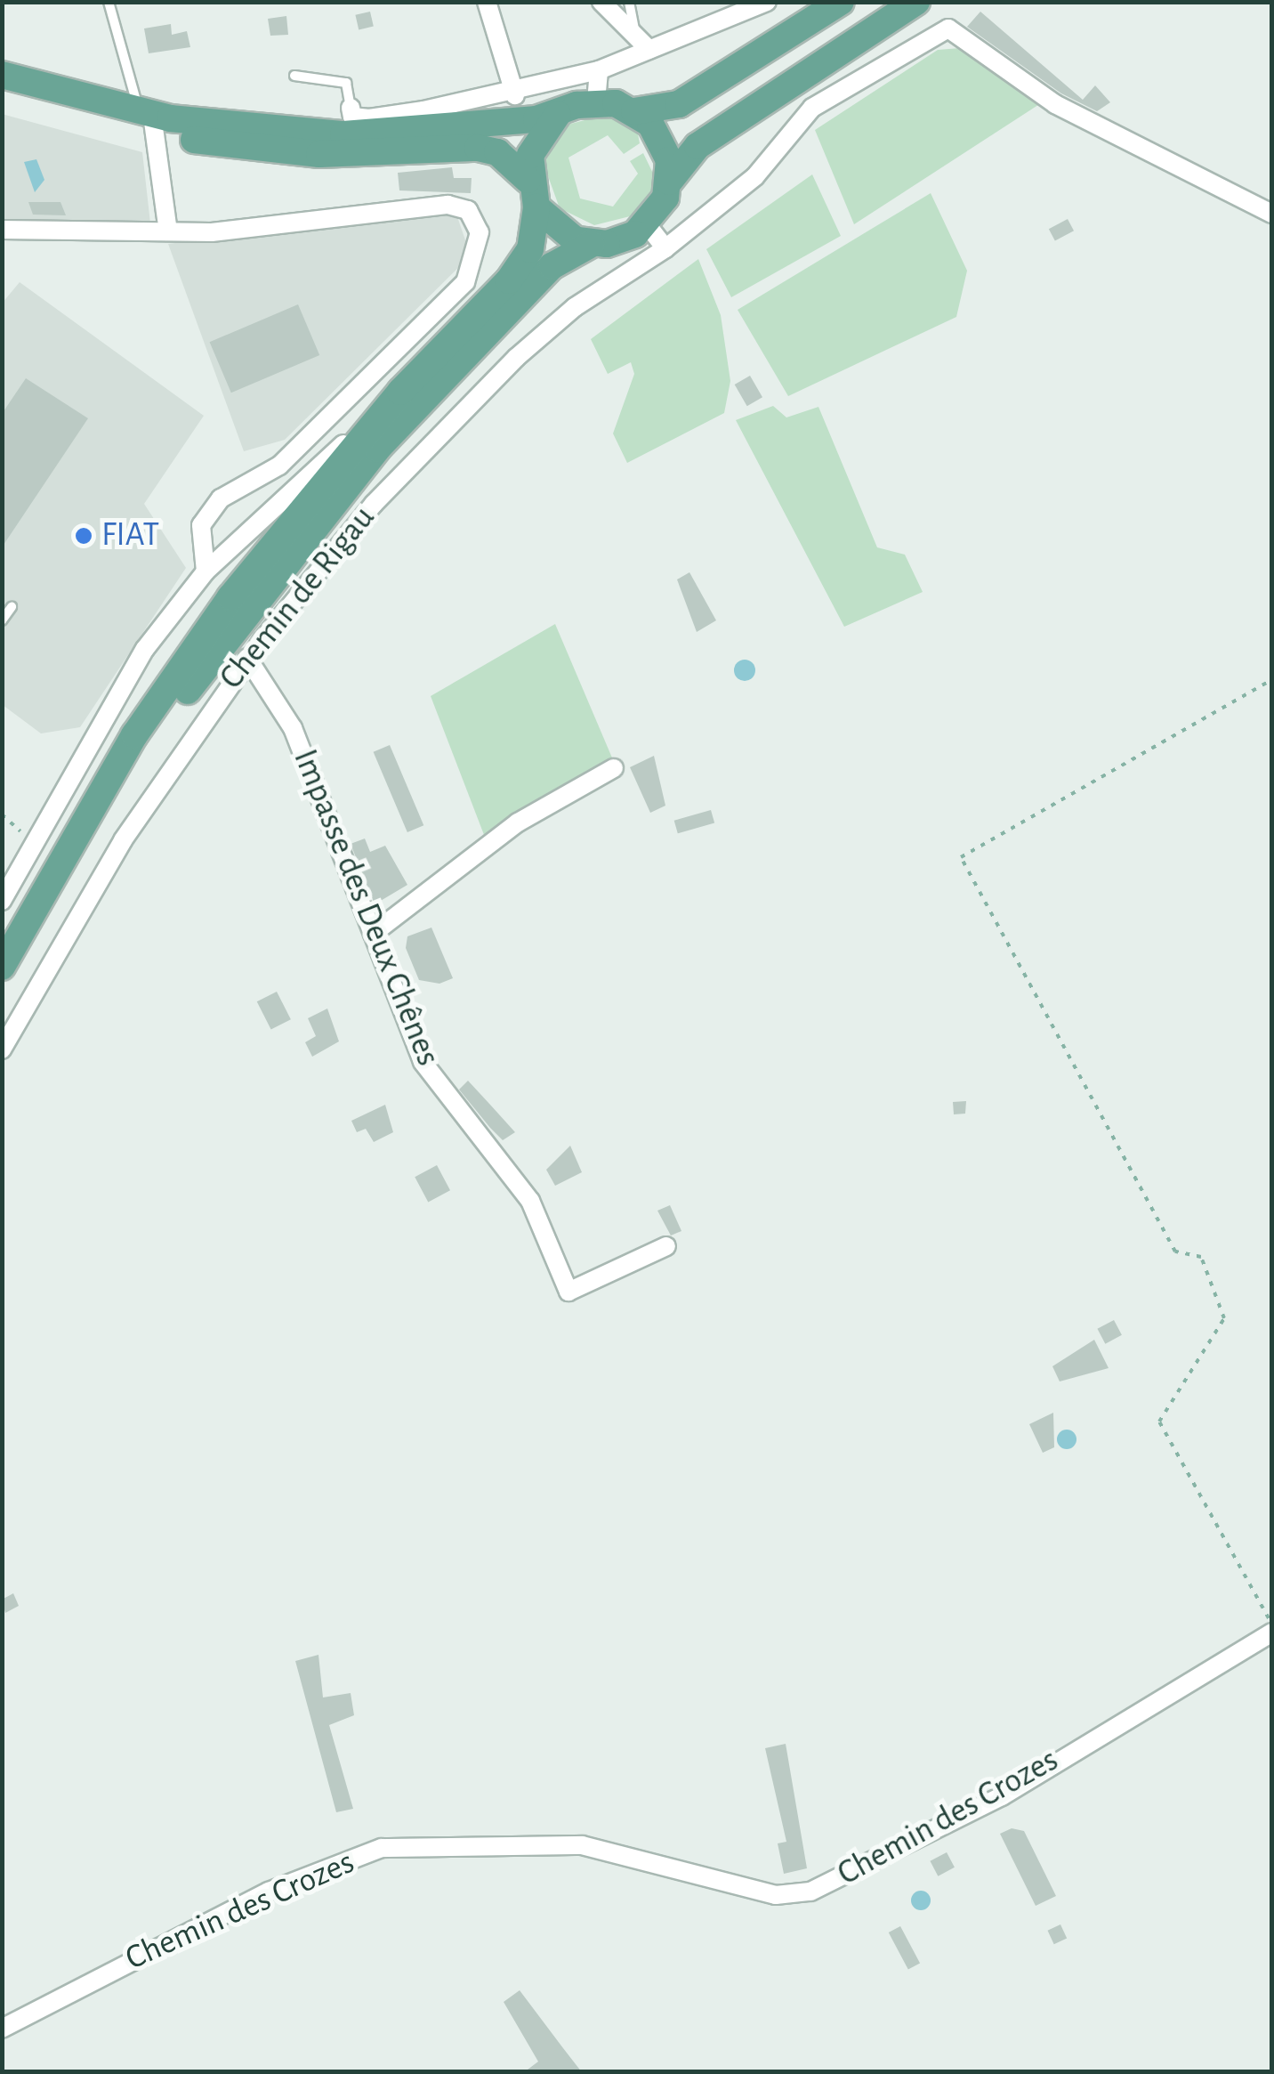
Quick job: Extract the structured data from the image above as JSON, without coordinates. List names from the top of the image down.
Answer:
{
  "streets": {
    "street": ["Chemin de Rigau", "Impasse des Deux Chênes", "Chemin des Crozes"]
  },
  "crossings": [
    ["Chemin de Rigau", "Impasse des Deux Chênes"]
  ],
  "places": ["FIAT"]
}
